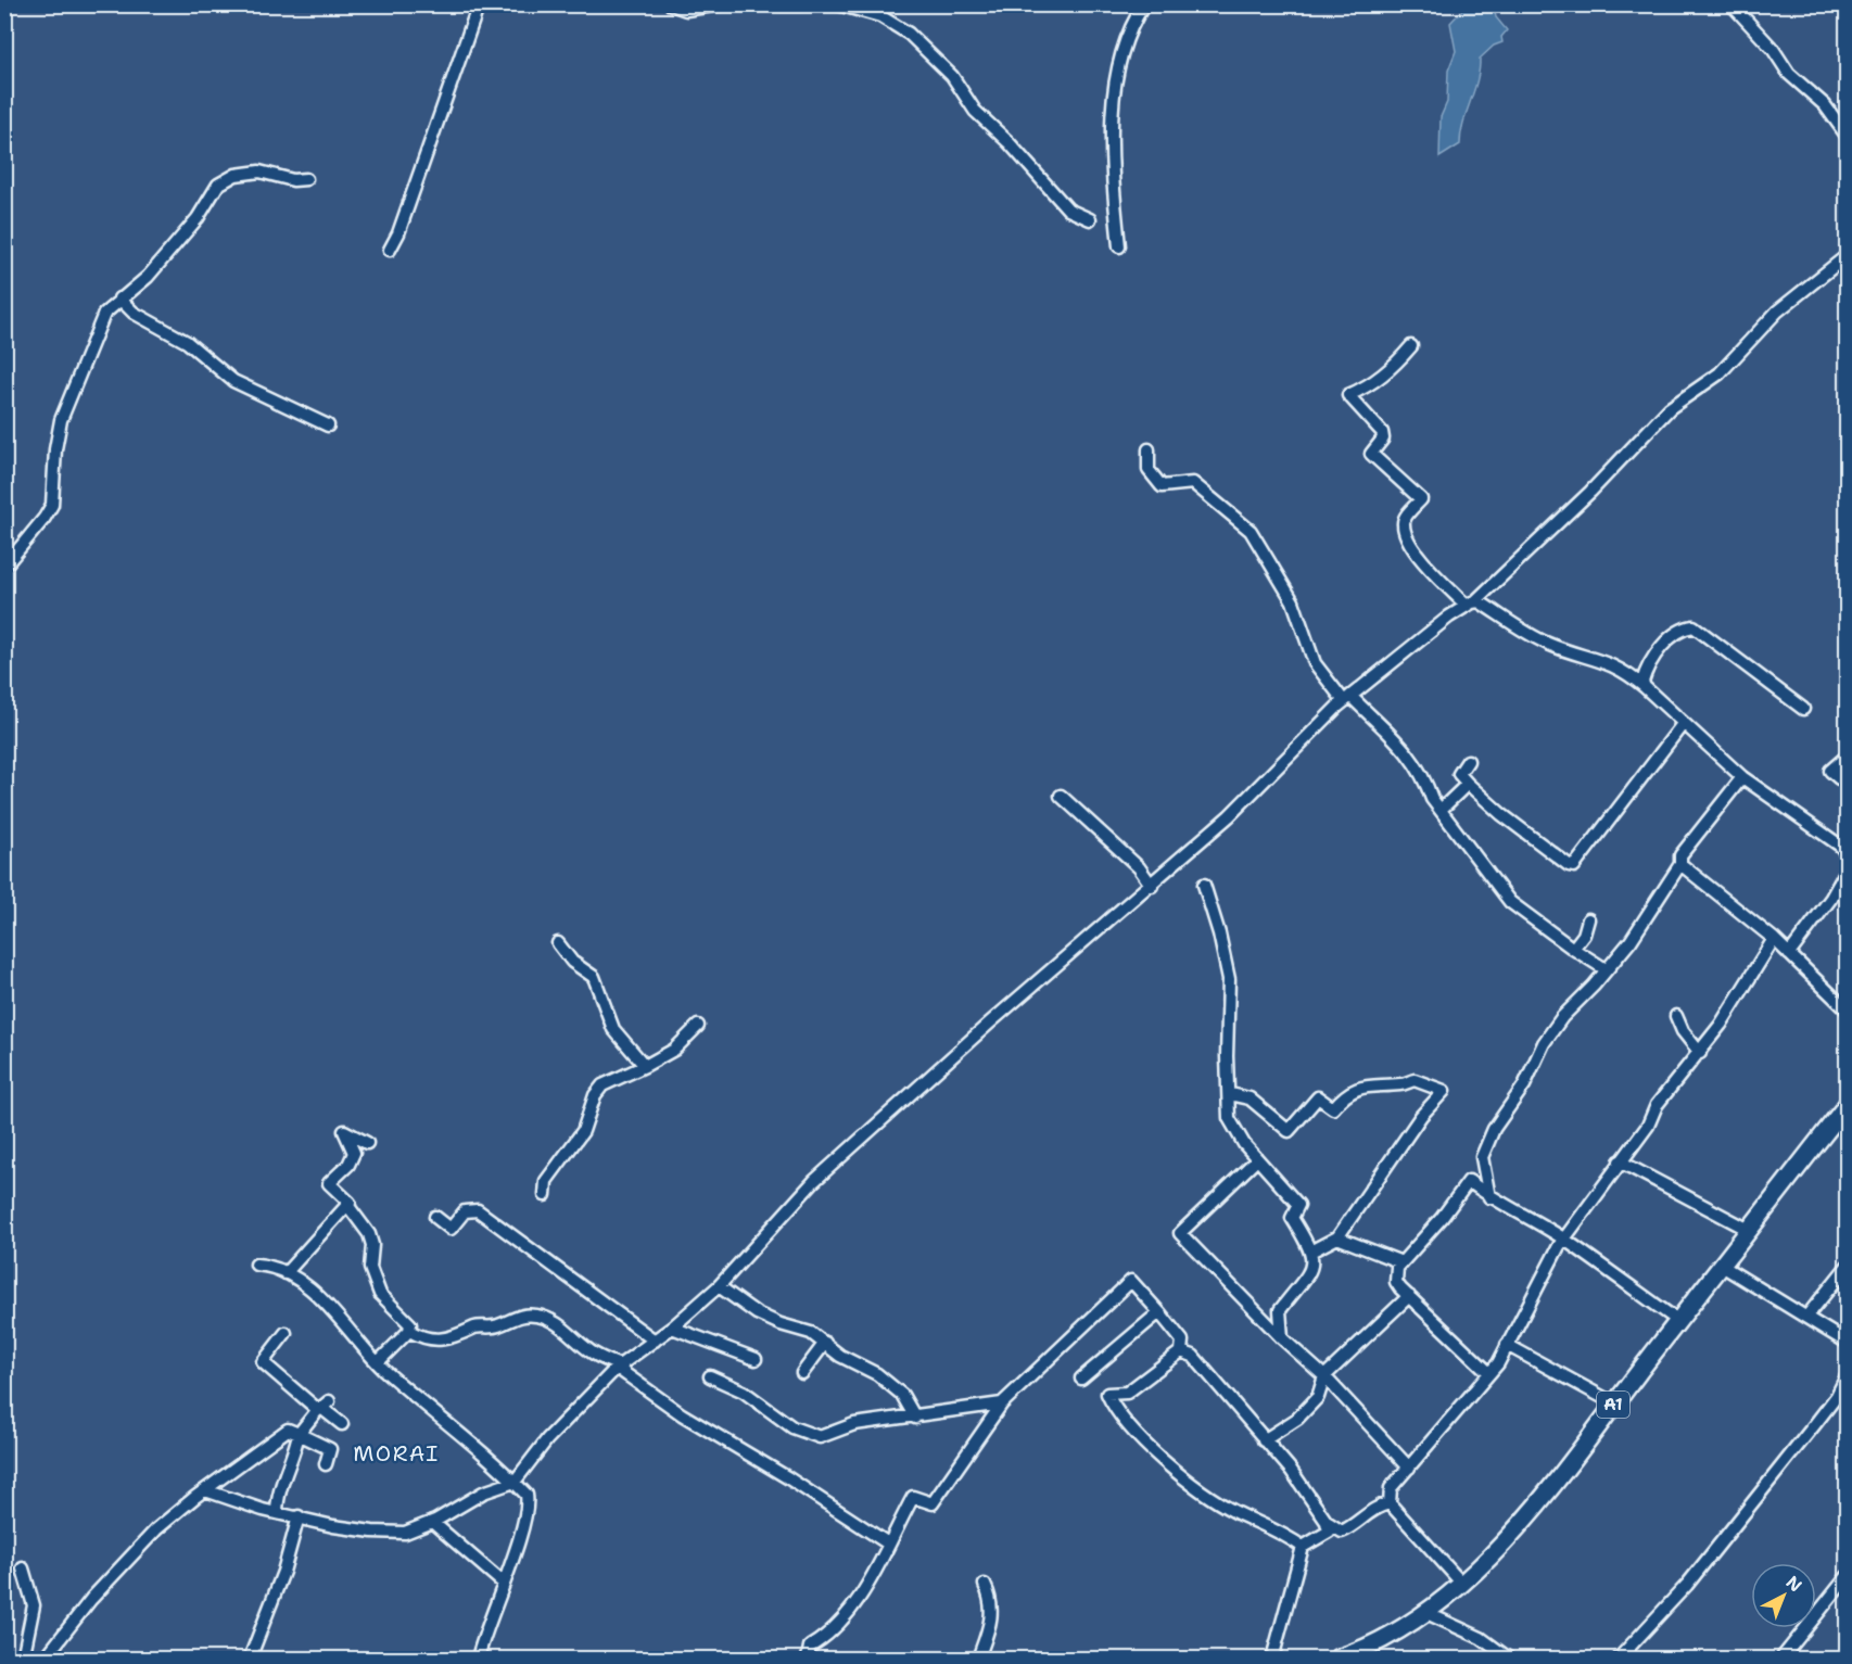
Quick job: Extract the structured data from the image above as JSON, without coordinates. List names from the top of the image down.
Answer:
{
  "streets": {
    "highway": ["A1"]
  },
  "districts": ["MORAI"],
  "north": "top right"
}
